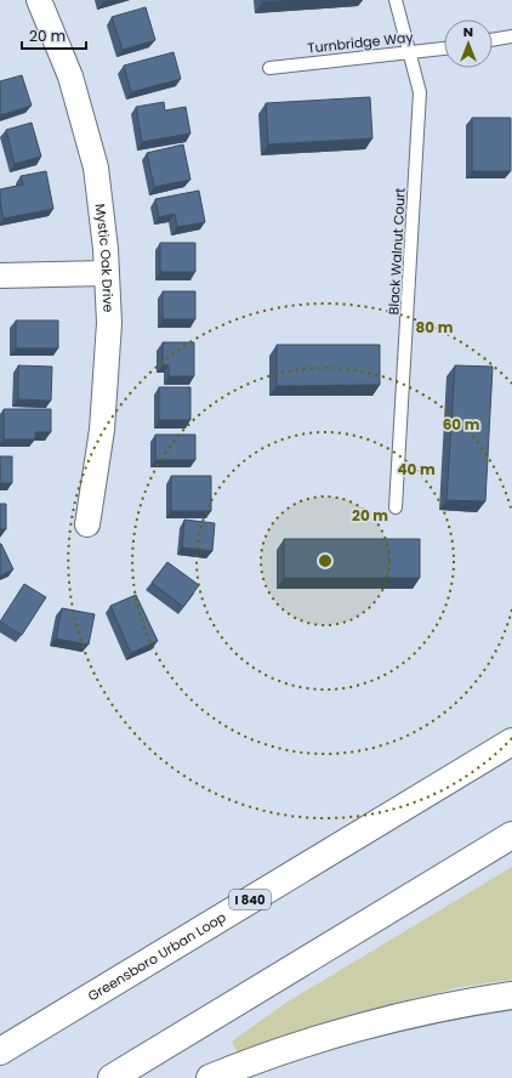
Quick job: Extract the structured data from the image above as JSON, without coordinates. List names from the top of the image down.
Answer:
{
  "streets": {
    "highway": ["I 840", "Greensboro Urban Loop"],
    "street": ["Mystic Oak Drive"],
    "lane": ["Turnbridge Way", "Black Walnut Court"]
  },
  "crossings": [
    ["Turnbridge Way", "Black Walnut Court"]
  ],
  "scale_bar": "20 m",
  "north": "top",
  "rings": [
    "80 m",
    "60 m",
    "40 m",
    "20 m"
  ]
}
